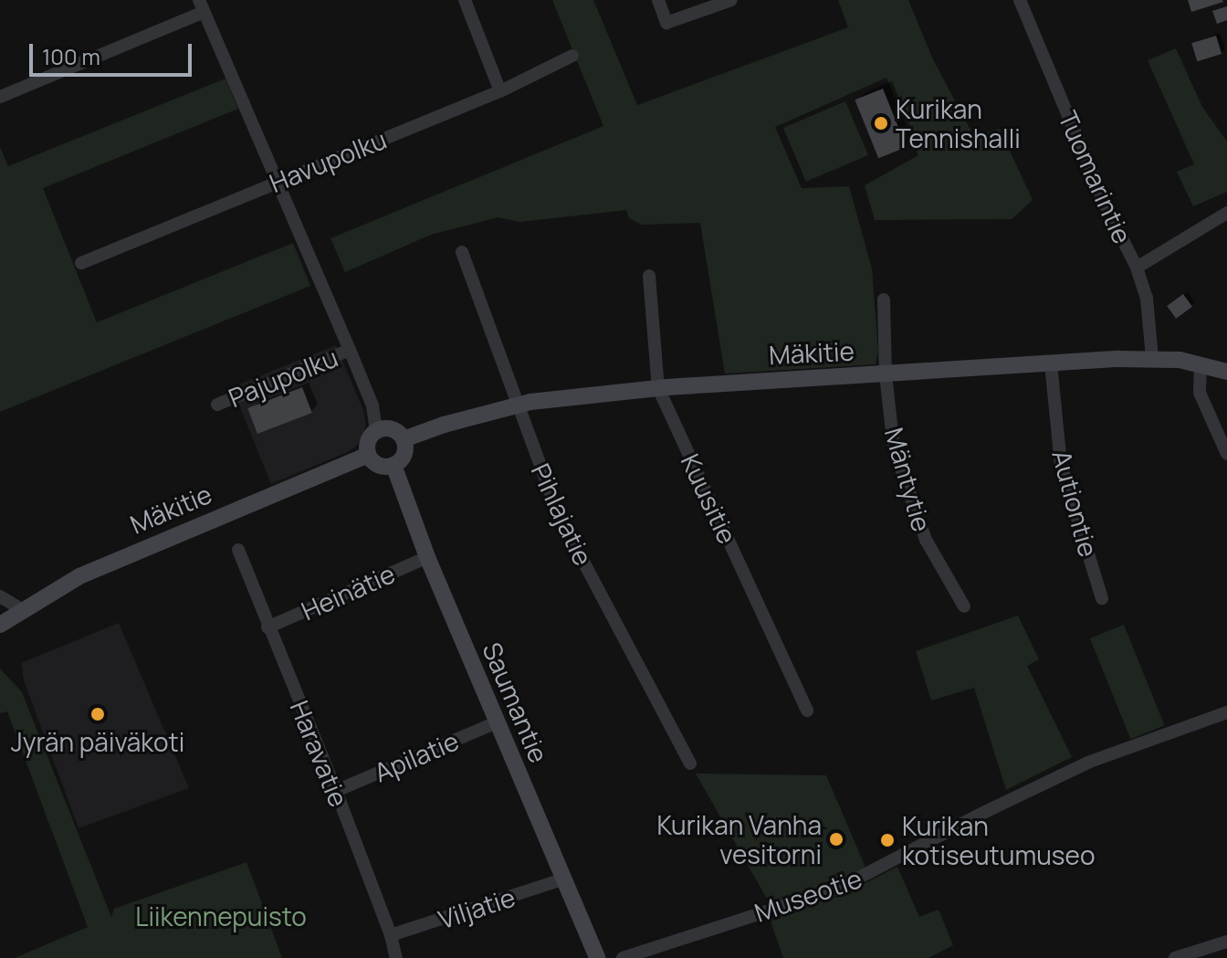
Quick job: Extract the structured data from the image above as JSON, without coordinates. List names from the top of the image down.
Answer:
{
  "streets": {
    "street": [
      "Havupolku",
      "Tuomarintie",
      "Mäkitie",
      "Pajupolku",
      "Mäntytie",
      "Kuusitie",
      "Autiontie",
      "Pihlajatie",
      "Heinätie",
      "Saumantie",
      "Haravatie",
      "Apilatie",
      "Museotie",
      "Viljatie"
    ]
  },
  "crossings": [
    ["Tuomarintie", "Mäkitie"],
    ["Mäkitie", "Mäntytie"],
    ["Mäkitie", "Kuusitie"],
    ["Mäkitie", "Autiontie"],
    ["Mäkitie", "Pihlajatie"],
    ["Mäkitie", "Saumantie"],
    ["Heinätie", "Saumantie"],
    ["Heinätie", "Haravatie"],
    ["Saumantie", "Apilatie"],
    ["Saumantie", "Viljatie"],
    ["Haravatie", "Apilatie"],
    ["Haravatie", "Viljatie"]
  ],
  "parks": ["Liikennepuisto"],
  "places": [
    "Kurikan Tennishalli",
    "Jyrän päiväkoti",
    "Kurikan Vanha vesitorni",
    "Kurikan kotiseutumuseo"
  ],
  "scale_bar": "100 m"
}
